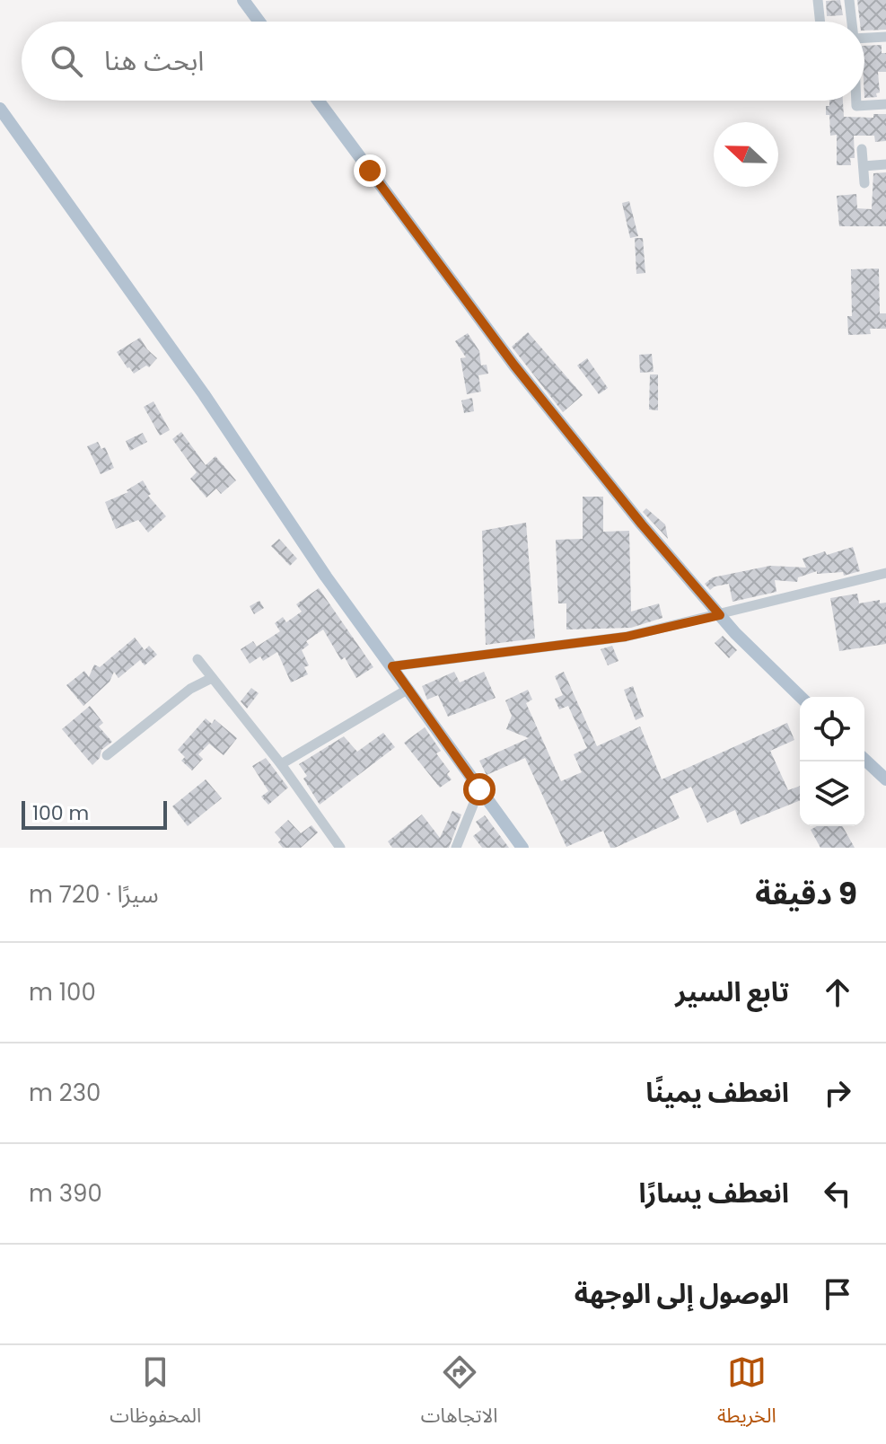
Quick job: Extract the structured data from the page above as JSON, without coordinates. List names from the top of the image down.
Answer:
{
  "scale_bar": "100 m",
  "north": "left",
  "page": {
    "search": "ابحث هنا",
    "scale": "100 m",
    "heading": ["9 دقيقة", "سيرًا · 720 m"],
    "list": [
      ["تابع السير", "100 m"],
      ["انعطف يمينًا", "230 m"],
      ["انعطف يسارًا", "390 m"],
      "الوصول إلى الوجهة"
    ],
    "nav": ["الخريطة", "الاتجاهات", "المحفوظات"]
  }
}
